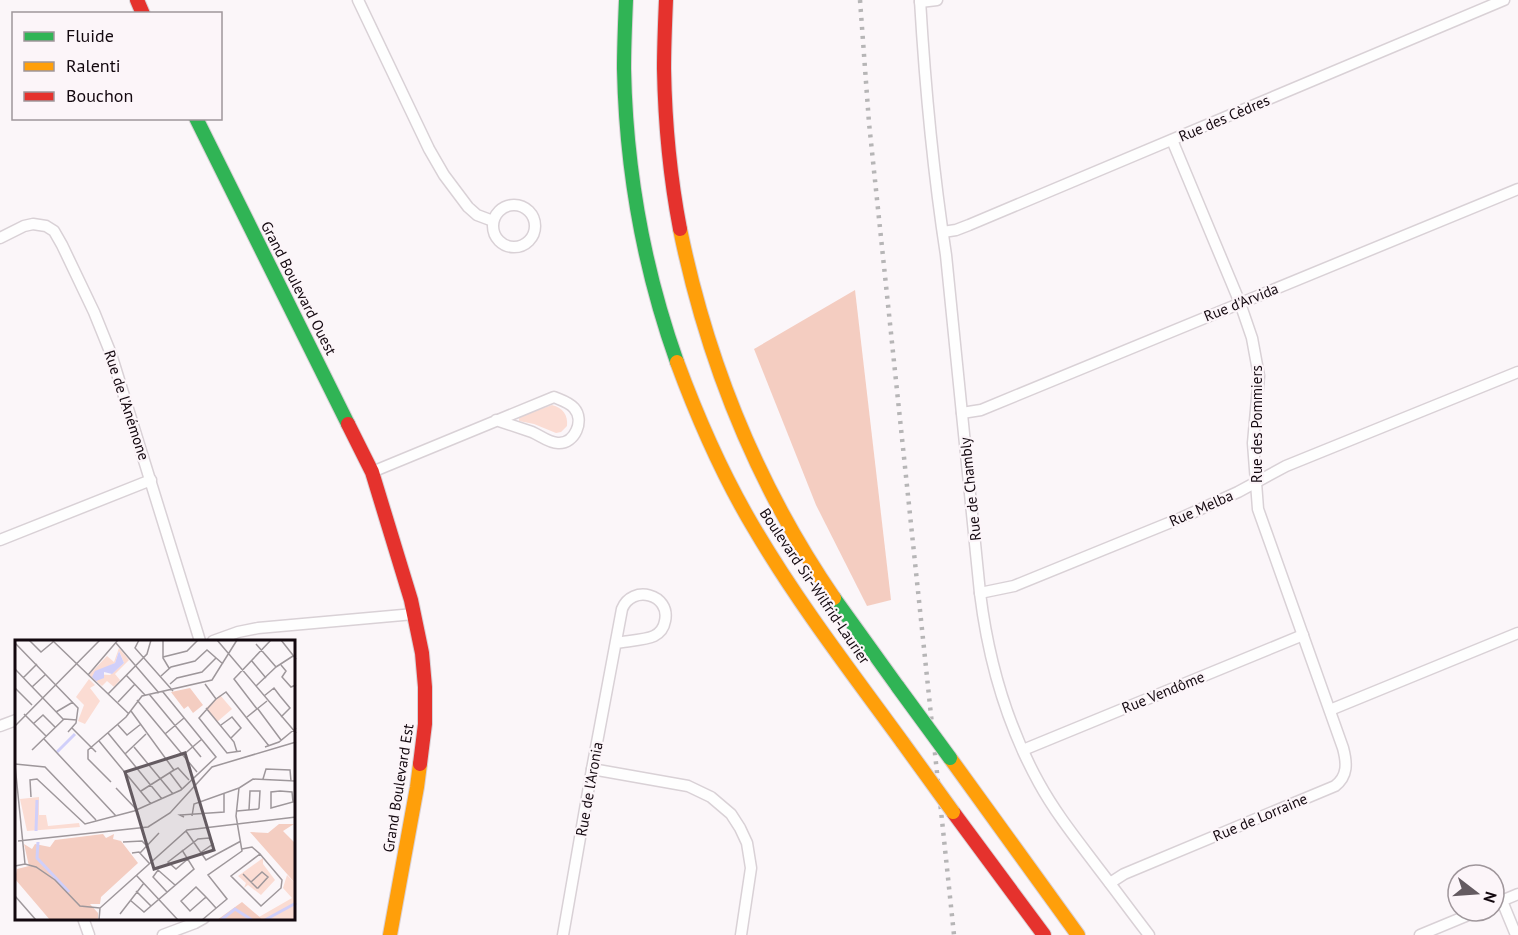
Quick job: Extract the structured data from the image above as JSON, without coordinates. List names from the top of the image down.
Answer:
{
  "streets": {
    "main road": ["Grand Boulevard Ouest", "Boulevard Sir-Wilfrid-Laurier", "Grand Boulevard Est"],
    "street": [
      "Rue des Cèdres",
      "Rue d'Arvida",
      "Rue de l'Anémone",
      "Rue des Pommiers",
      "Rue de Chambly",
      "Rue Melba",
      "Rue Vendôme",
      "Rue de l'Aronia",
      "Rue de Lorraine"
    ]
  },
  "crossings": [
    ["Rue des Cèdres", "Rue des Pommiers"],
    ["Rue des Cèdres", "Rue de Chambly"],
    ["Grand Boulevard Ouest", "Grand Boulevard Est"],
    ["Rue d'Arvida", "Rue des Pommiers"],
    ["Rue d'Arvida", "Rue de Chambly"],
    ["Rue des Pommiers", "Rue Melba"],
    ["Rue des Pommiers", "Rue Vendôme"],
    ["Rue des Pommiers", "Rue de Lorraine"],
    ["Rue de Chambly", "Rue Melba"],
    ["Rue de Chambly", "Rue Vendôme"],
    ["Rue de Chambly", "Rue de Lorraine"]
  ],
  "legend": ["Fluide", "Ralenti", "Bouchon"],
  "north": "right"
}
